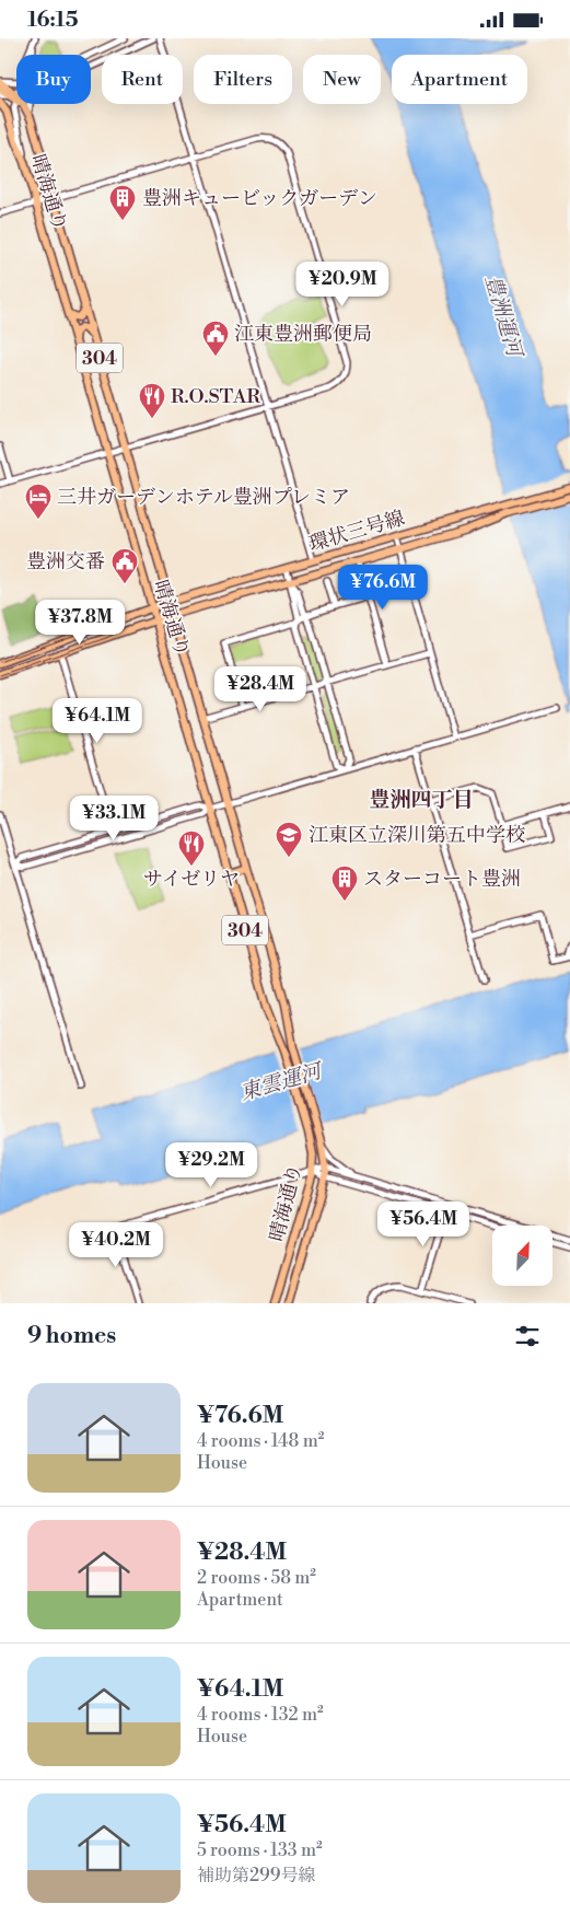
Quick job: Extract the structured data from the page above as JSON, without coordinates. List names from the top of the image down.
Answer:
{
  "streets": {
    "main road": ["晴海通り", "304", "環状三号線"]
  },
  "crossings": [
    ["晴海通り", "環状三号線"]
  ],
  "districts": ["豊洲四丁目"],
  "water": ["豊洲運河", "東雲運河"],
  "places": {
    "building": ["豊洲キュービックガーデン", "スターコート豊洲"],
    "public building": ["江東豊洲郵便局", "豊洲交番"],
    "restaurant": ["R.O.STAR", "サイゼリヤ"],
    "hotel": ["三井ガーデンホテル豊洲プレミア"],
    "school or university": ["江東区立深川第五中学校"]
  },
  "north": "top right",
  "page": {
    "status": "16:15",
    "chip": [
      "Buy",
      "Rent",
      "Filters",
      "New",
      "Apartment"
    ],
    "price": [
      "¥20.9M",
      "¥76.6M",
      "¥37.8M",
      "¥28.4M",
      "¥64.1M",
      "¥33.1M",
      "¥29.2M",
      "¥56.4M",
      "¥40.2M"
    ],
    "heading": "9 homes",
    "list": [
      {
        "name": "¥76.6M",
        "note": "4 rooms · 148 m² · House"
      },
      {
        "name": "¥28.4M",
        "note": "2 rooms · 58 m² · Apartment"
      },
      {
        "name": "¥64.1M",
        "note": "4 rooms · 132 m² · House"
      },
      {
        "name": "¥56.4M",
        "note": "5 rooms · 133 m² · 補助第299号線"
      }
    ]
  }
}
